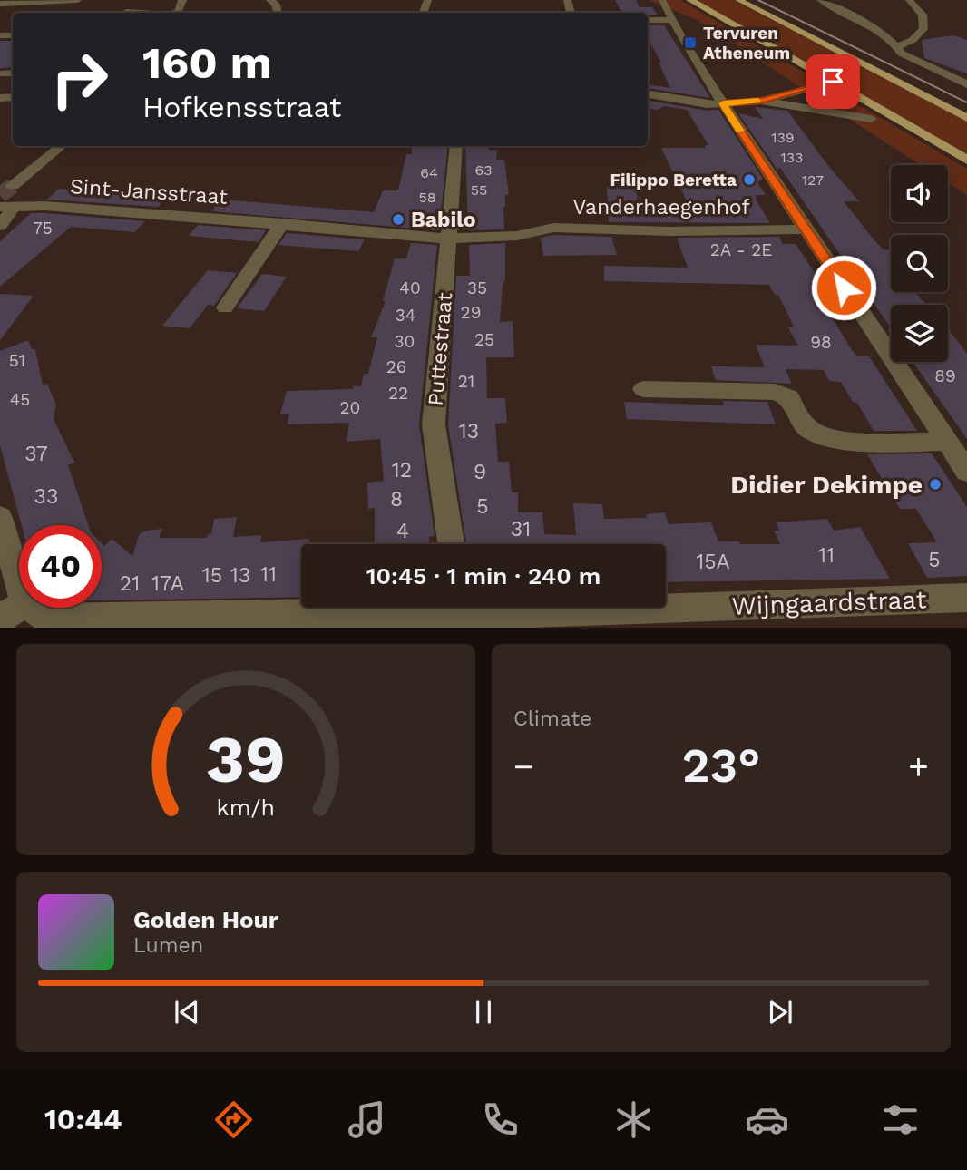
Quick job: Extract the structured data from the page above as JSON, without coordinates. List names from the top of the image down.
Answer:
{
  "streets": {
    "street": [
      "Sint-Jansstraat",
      "Vanderhaegenhof",
      "Puttestraat",
      "Wijngaardstraat"
    ]
  },
  "crossings": [
    ["Sint-Jansstraat", "Vanderhaegenhof"],
    ["Sint-Jansstraat", "Puttestraat"],
    ["Vanderhaegenhof", "Puttestraat"]
  ],
  "places": {
    "transit": ["Tervuren Atheneum"],
    "other": ["Filippo Beretta", "Babilo", "Didier Dekimpe"]
  },
  "house_numbers": [
    "139",
    "133",
    "63",
    "64",
    "127",
    "55",
    "58",
    "75",
    "2A - 2E",
    "40",
    "35",
    "29",
    "34",
    "25",
    "30",
    "98",
    "51",
    "26",
    "89",
    "21",
    "22",
    "45",
    "20",
    "13",
    "37",
    "12",
    "9",
    "33",
    "8",
    "5",
    "31",
    "4",
    "11",
    "5",
    "15A",
    "11",
    "15",
    "13",
    "21",
    "17A"
  ],
  "page": {
    "turn": ["160 m", "Hofkensstraat"],
    "limit": "40",
    "trip": "10:45 · 1 min · 240 m",
    "tile": "Climate",
    "heat": ["−", "23°", "+"],
    "song": ["Golden Hour", "Lumen"],
    "tabs": "10:44",
    "gauge": ["39", "km/h"]
  }
}
